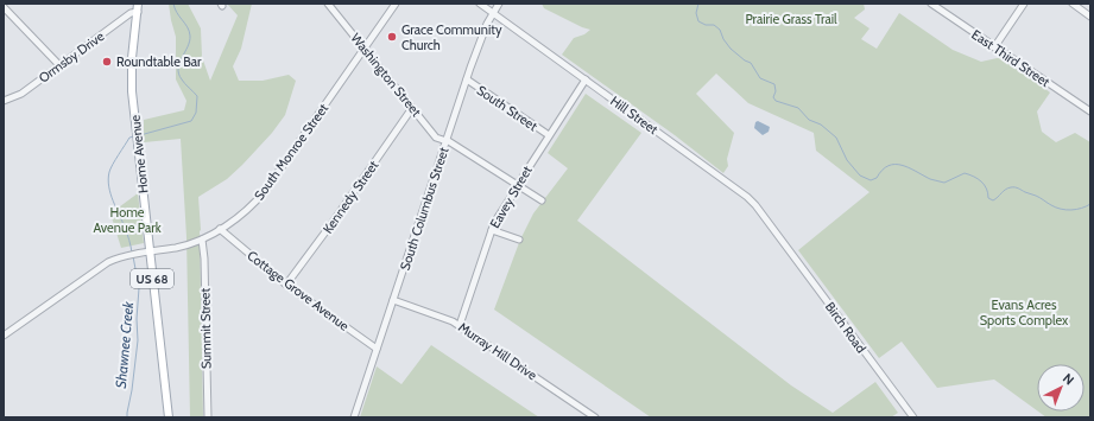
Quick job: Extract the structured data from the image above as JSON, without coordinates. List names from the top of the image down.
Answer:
{
  "streets": {
    "main road": ["Home Avenue", "US 68"],
    "street": [
      "Ormsby Drive",
      "East Third Street",
      "Washington Street",
      "South Street",
      "Hill Street",
      "South Monroe Street",
      "Kennedy Street",
      "Eavey Street",
      "South Columbus Street",
      "Cottage Grove Avenue",
      "Birch Road",
      "Summit Street",
      "Murray Hill Drive"
    ]
  },
  "crossings": [
    ["Ormsby Drive", "Home Avenue"],
    ["Washington Street", "South Monroe Street"],
    ["Washington Street", "Kennedy Street"],
    ["Washington Street", "Eavey Street"],
    ["Washington Street", "South Columbus Street"],
    ["South Street", "Eavey Street"],
    ["South Street", "South Columbus Street"],
    ["Hill Street", "Eavey Street"],
    ["Hill Street", "South Columbus Street"],
    ["Hill Street", "Birch Road"],
    ["South Monroe Street", "Home Avenue"],
    ["South Monroe Street", "Cottage Grove Avenue"],
    ["South Monroe Street", "Summit Street"],
    ["Kennedy Street", "Cottage Grove Avenue"],
    ["Eavey Street", "Murray Hill Drive"],
    ["South Columbus Street", "Cottage Grove Avenue"],
    ["South Columbus Street", "Murray Hill Drive"]
  ],
  "water": ["Shawnee Creek"],
  "parks": ["Prairie Grass Trail", "Home Avenue Park", "Evans Acres Sports Complex"],
  "places": ["Grace Community Church", "Roundtable Bar"],
  "north": "top right"
}
